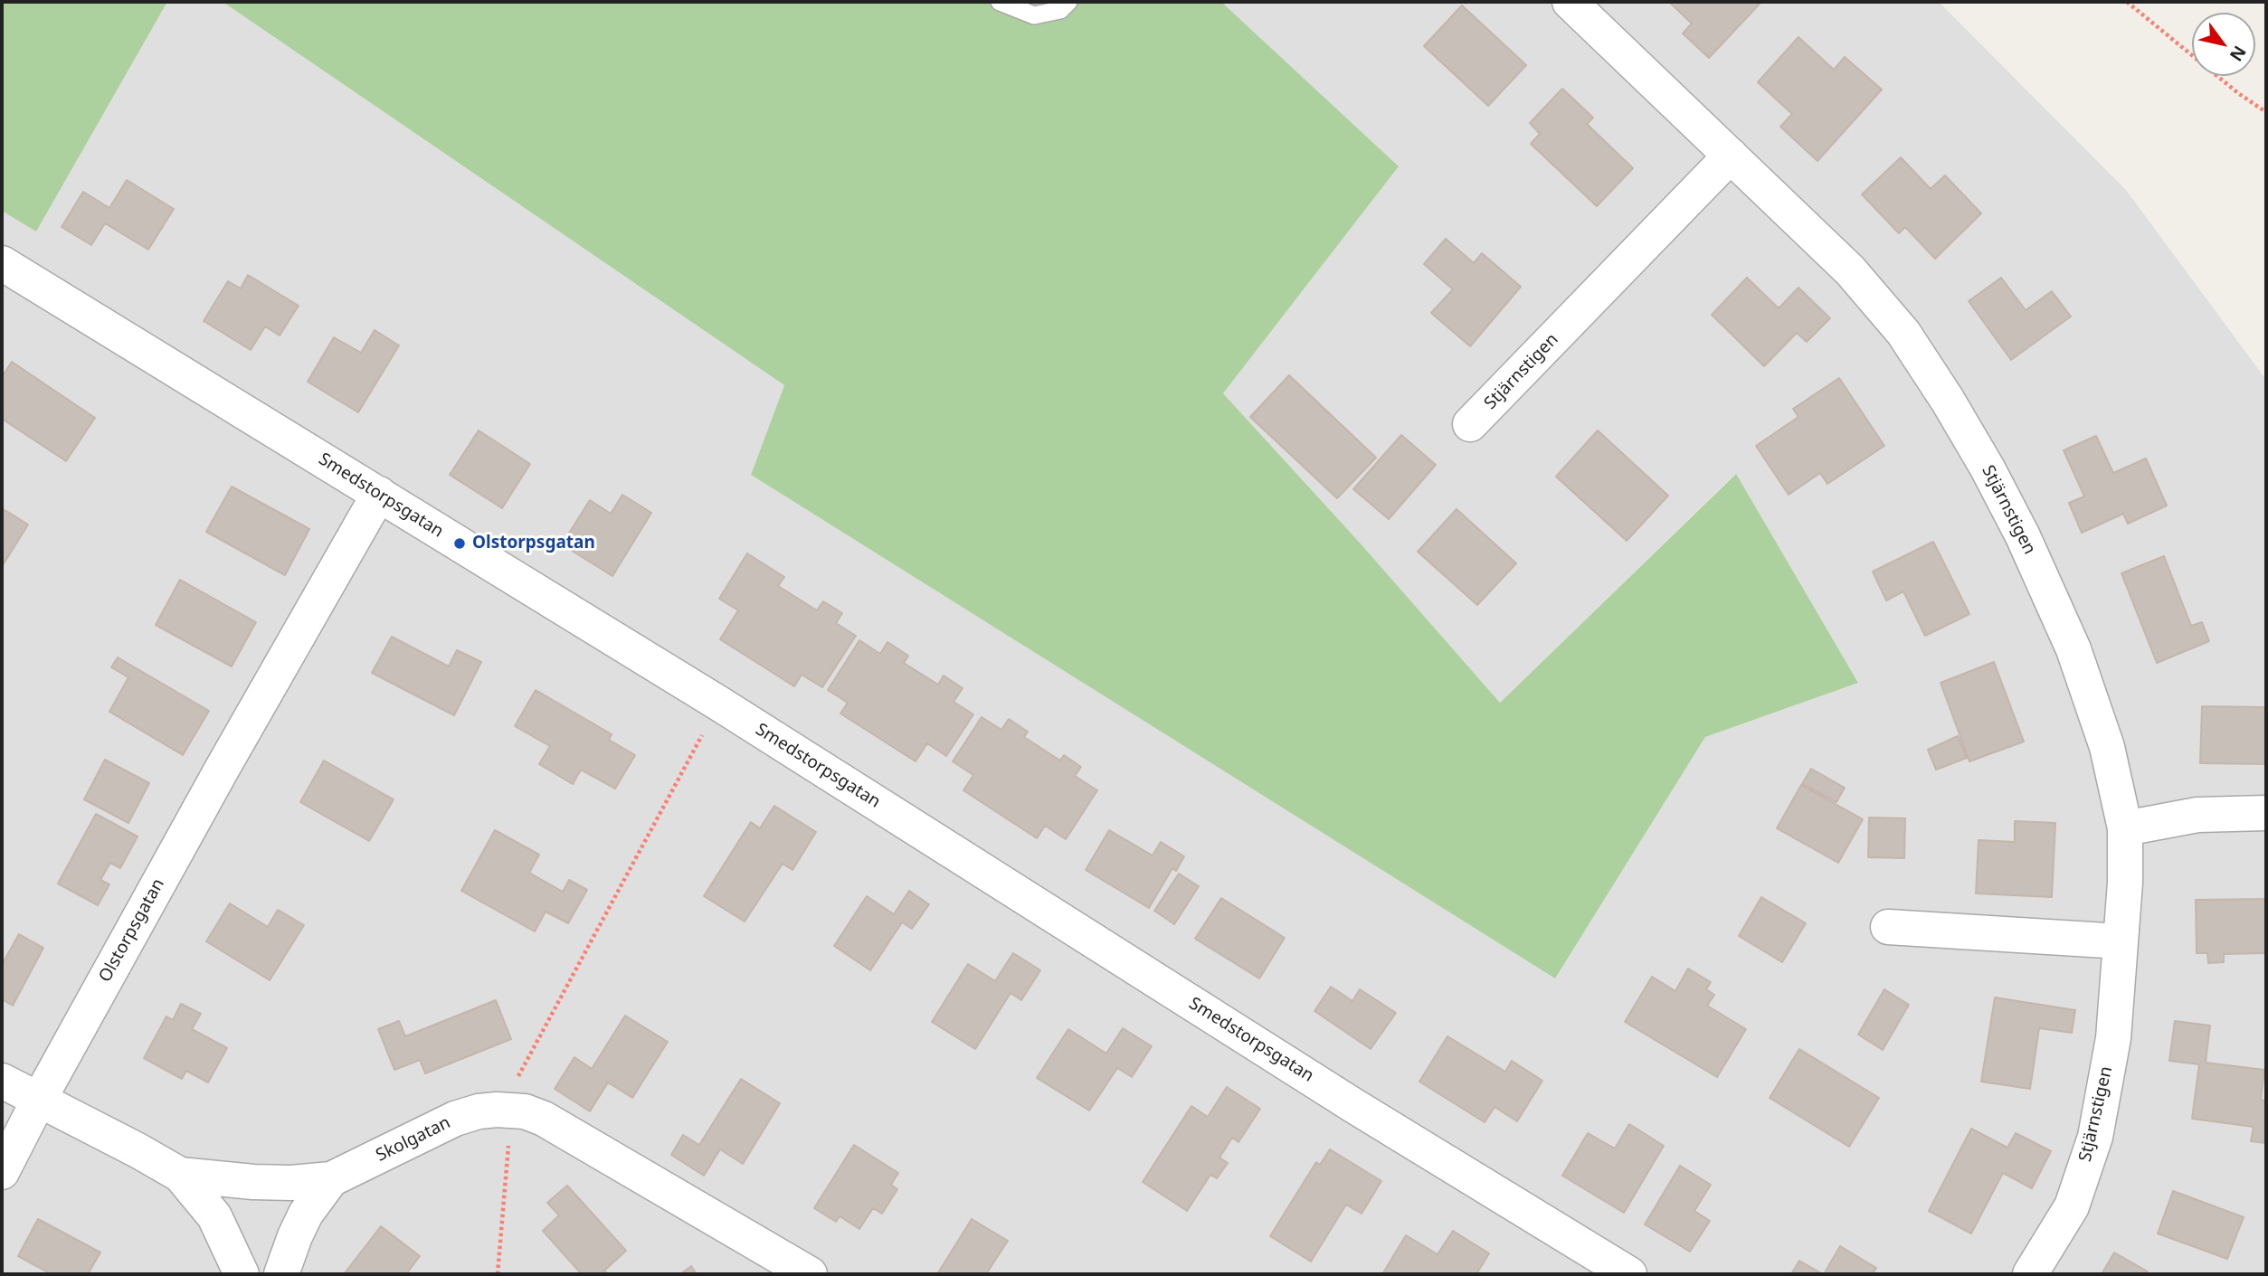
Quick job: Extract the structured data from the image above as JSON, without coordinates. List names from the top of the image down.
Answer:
{
  "streets": {
    "street": [
      "Stjärnstigen",
      "Smedstorpsgatan",
      "Olstorpsgatan",
      "Skolgatan"
    ]
  },
  "crossings": [
    ["Smedstorpsgatan", "Olstorpsgatan"],
    ["Olstorpsgatan", "Skolgatan"]
  ],
  "places": ["Olstorpsgatan"],
  "north": "bottom right"
}
